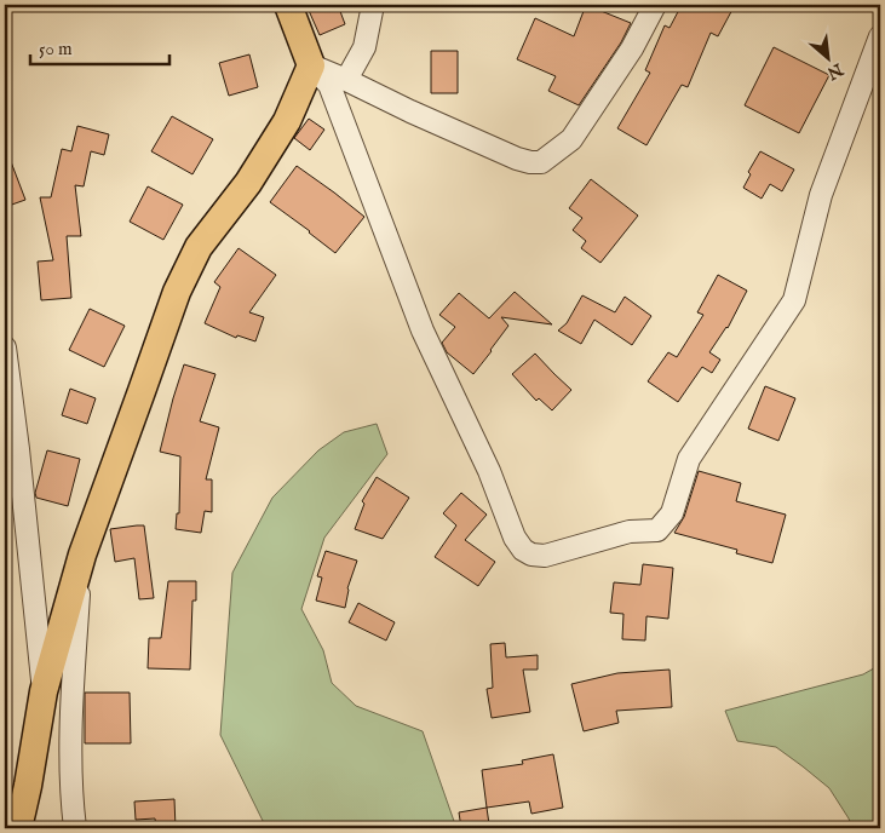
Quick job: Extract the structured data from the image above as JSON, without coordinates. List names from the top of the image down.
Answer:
{
  "scale_bar": "50 m",
  "north": "bottom right"
}
